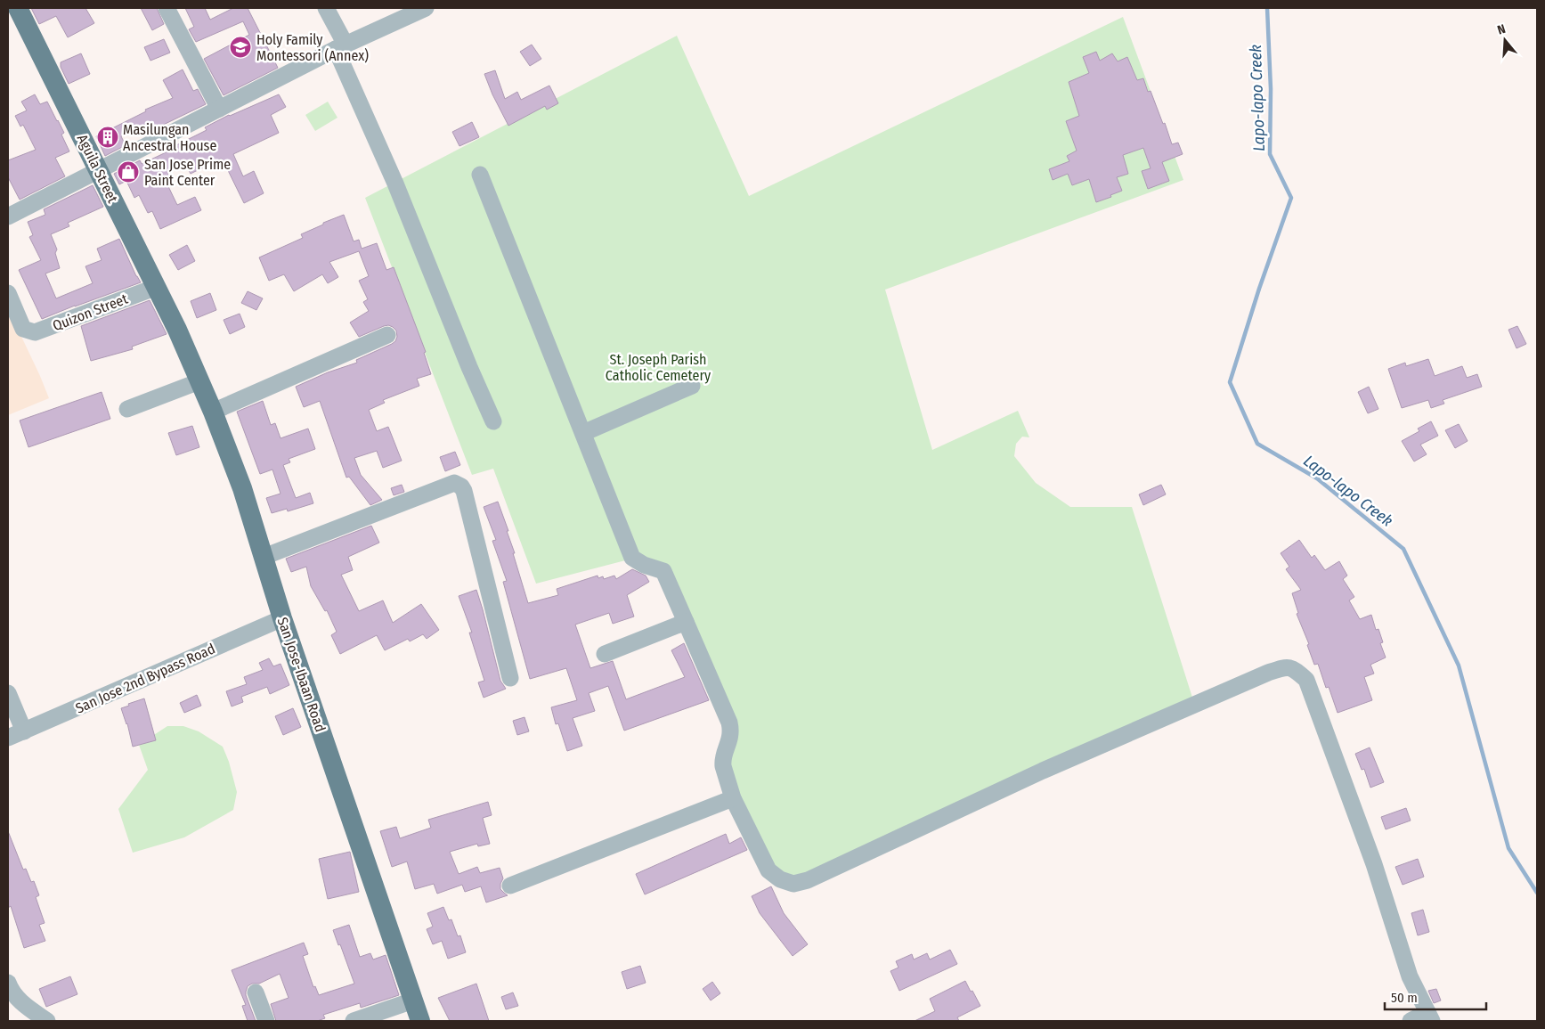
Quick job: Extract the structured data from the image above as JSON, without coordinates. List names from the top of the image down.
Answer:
{
  "streets": {
    "main road": ["Aguila Street", "San Jose-Ibaan Road"],
    "street": ["Quizon Street", "San Jose 2nd Bypass Road"]
  },
  "crossings": [
    ["Aguila Street", "Quizon Street"],
    ["Aguila Street", "San Jose-Ibaan Road"],
    ["San Jose-Ibaan Road", "San Jose 2nd Bypass Road"]
  ],
  "water": ["Lapo-lapo Creek"],
  "parks": ["St. Joseph Parish Catholic Cemetery"],
  "places": {
    "school or university": ["Holy Family Montessori (Annex)"],
    "building": ["Masilungan Ancestral House"],
    "shop": ["San Jose Prime Paint Center"]
  },
  "scale_bar": "50 m",
  "north": "top"
}
